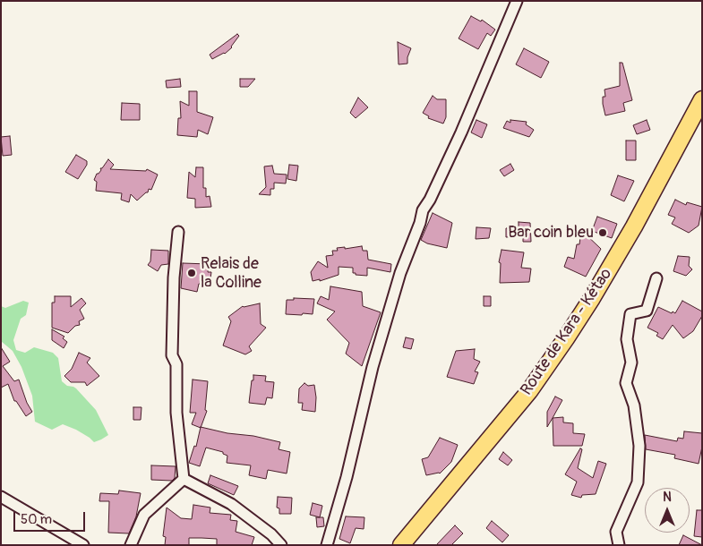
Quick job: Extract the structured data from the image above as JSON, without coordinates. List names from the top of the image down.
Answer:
{
  "streets": {
    "main road": ["Route de Kara - Kétao"]
  },
  "places": ["Bar coin bleu", "Relais de la Colline"],
  "scale_bar": "50 m",
  "north": "top"
}
